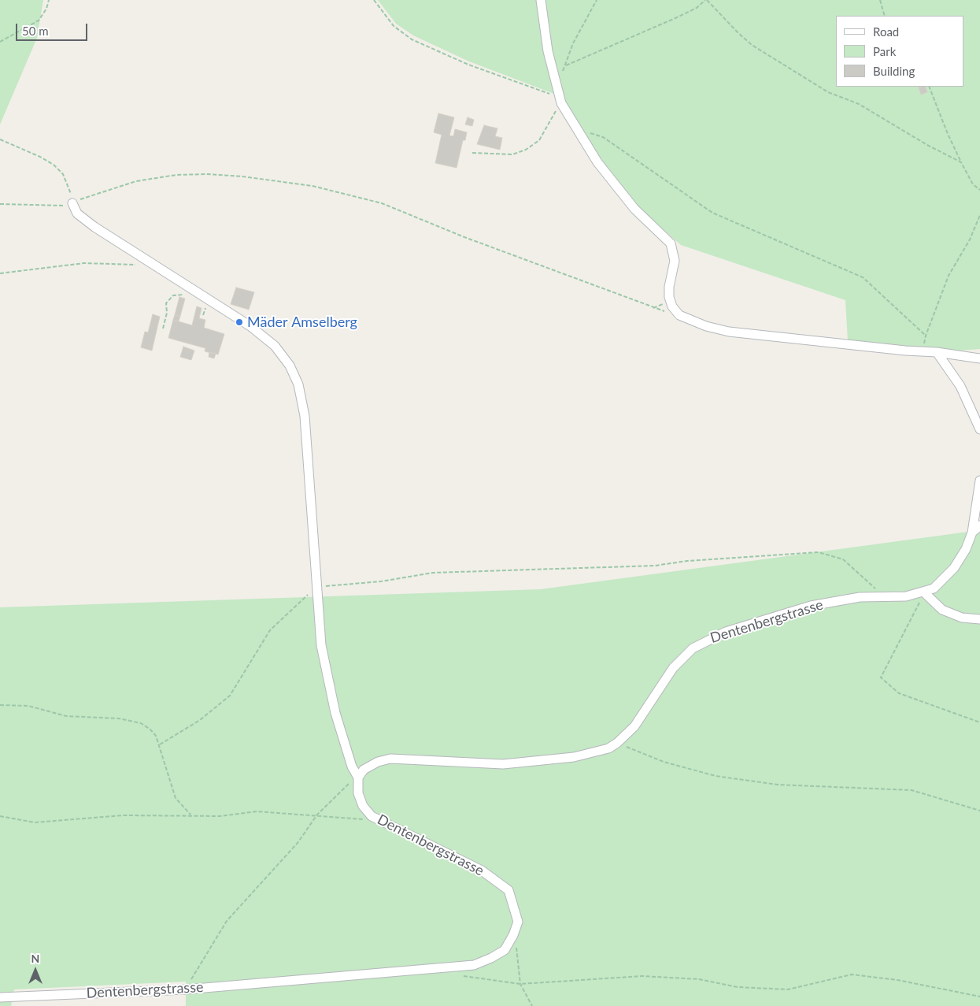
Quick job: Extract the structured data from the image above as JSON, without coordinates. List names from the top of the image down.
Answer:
{
  "streets": {
    "street": ["Dentenbergstrasse"]
  },
  "places": ["Mäder Amselberg"],
  "legend": ["Road", "Park", "Building"],
  "scale_bar": "50 m",
  "north": "top"
}
